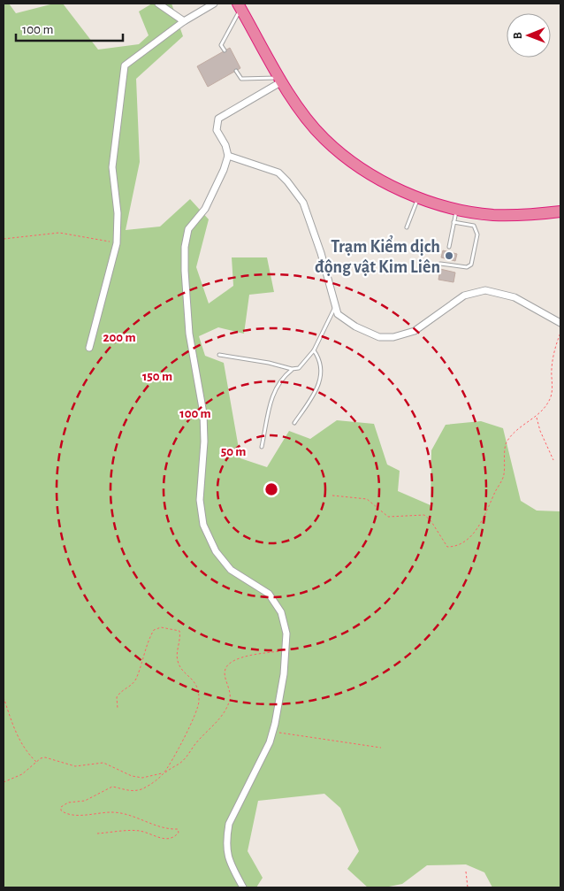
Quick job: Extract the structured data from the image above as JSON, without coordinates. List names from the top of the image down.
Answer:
{
  "places": ["Trạm Kiểm dịch động vật Kim Liên"],
  "scale_bar": "100 m",
  "north": "left",
  "rings": [
    "200 m",
    "150 m",
    "100 m",
    "50 m"
  ]
}
